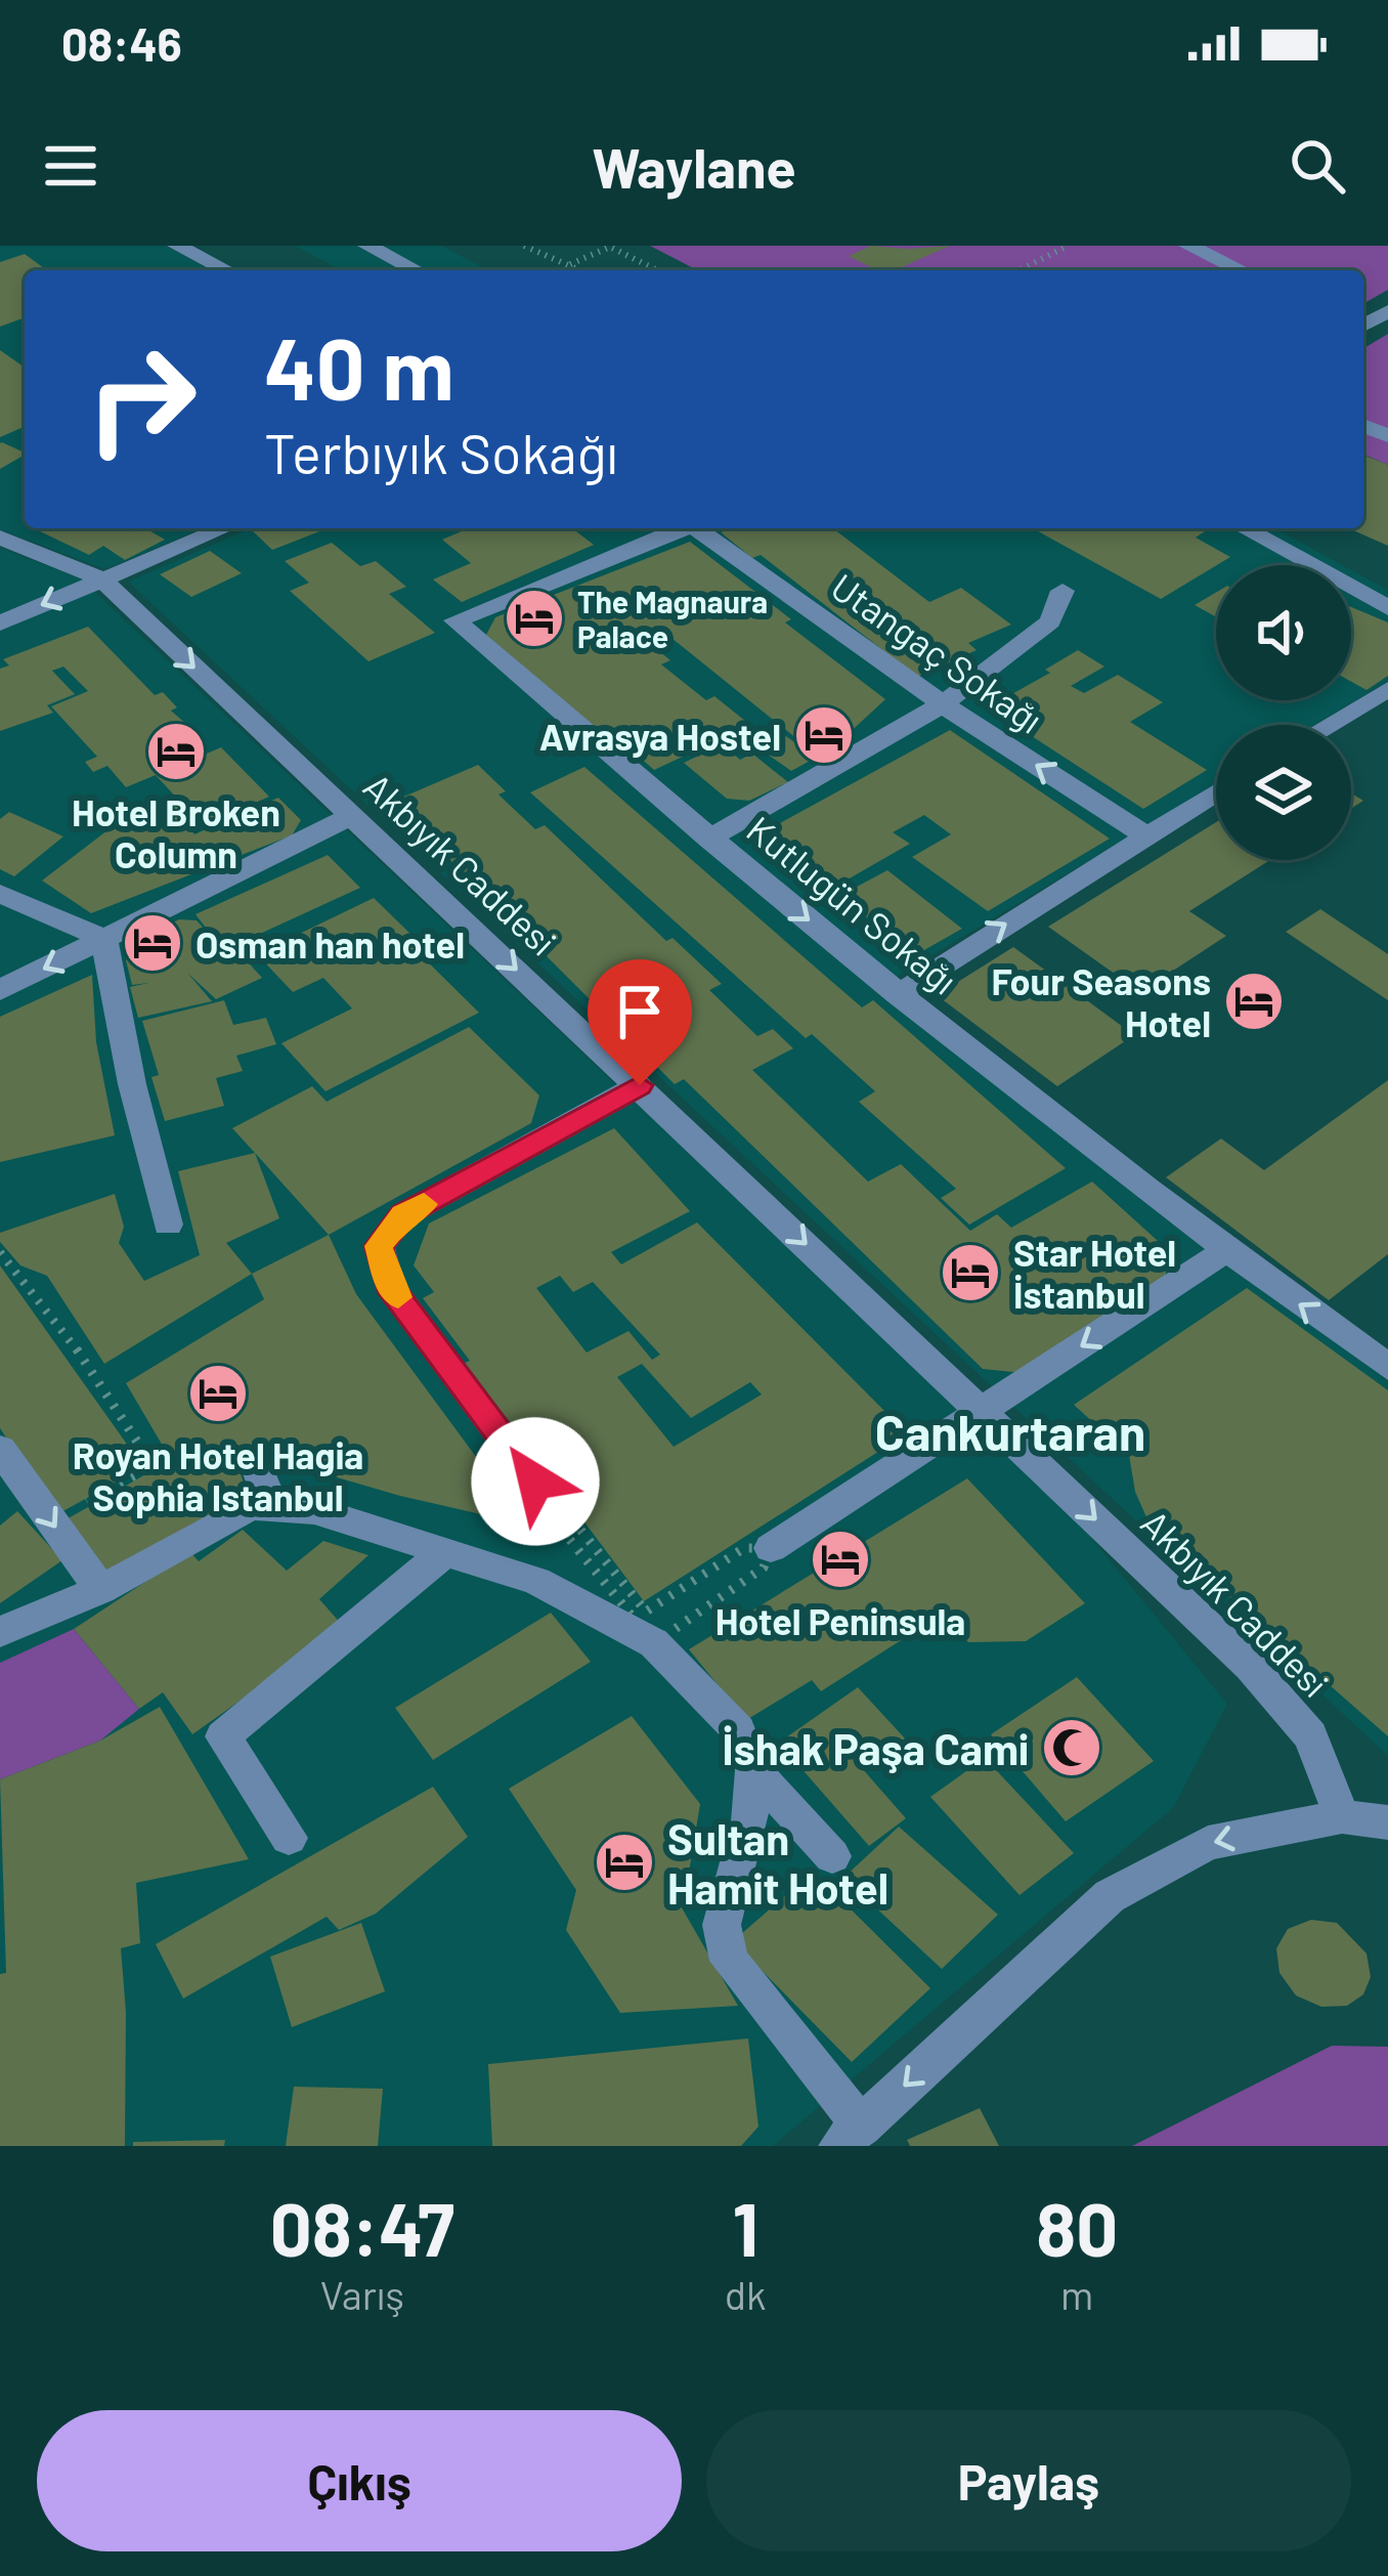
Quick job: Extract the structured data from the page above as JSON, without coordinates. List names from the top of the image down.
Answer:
{
  "streets": {
    "street": ["Utangaç Sokağı", "Akbıyık Caddesi", "Kutlugün Sokağı"]
  },
  "crossings": [
    ["Utangaç Sokağı", "Kutlugün Sokağı"]
  ],
  "one_way": ["Utangaç Sokağı", "Akbıyık Caddesi"],
  "districts": ["Cankurtaran"],
  "places": {
    "hotel": [
      "The Magnaura Palace",
      "Avrasya Hostel",
      "Hotel Broken Column",
      "Osman han hotel",
      "Four Seasons Hotel",
      "Star Hotel İstanbul",
      "Royan Hotel Hagia Sophia Istanbul",
      "Hotel Peninsula",
      "Sultan Hamit Hotel"
    ],
    "mosque": ["İshak Paşa Cami"]
  },
  "page": {
    "status": "08:46",
    "header": "Waylane",
    "turn": ["40 m", "Terbıyık Sokağı"],
    "eta": [
      "08:47",
      "Varış",
      "1",
      "dk",
      "80",
      "m"
    ],
    "buttons": ["Çıkış", "Paylaş"]
  }
}
